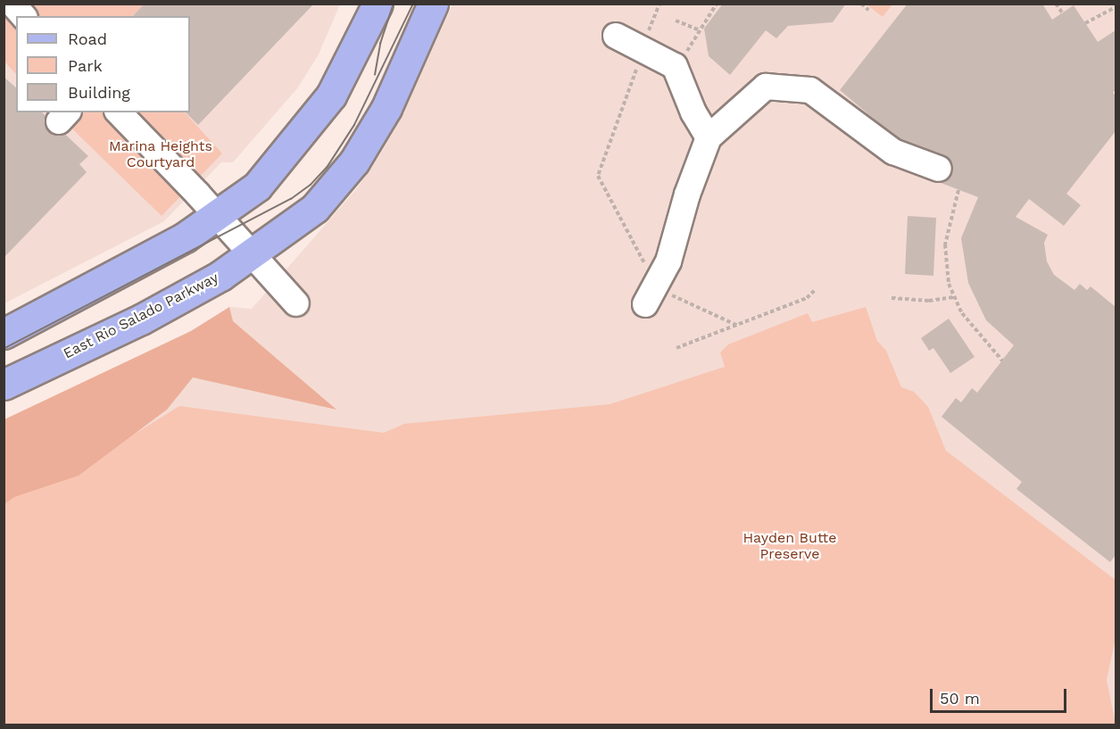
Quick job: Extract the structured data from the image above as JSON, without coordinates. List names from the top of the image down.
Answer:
{
  "streets": {
    "main road": ["East Rio Salado Parkway"]
  },
  "parks": ["Marina Heights Courtyard", "Hayden Butte Preserve"],
  "legend": ["Road", "Park", "Building"],
  "scale_bar": "50 m"
}
